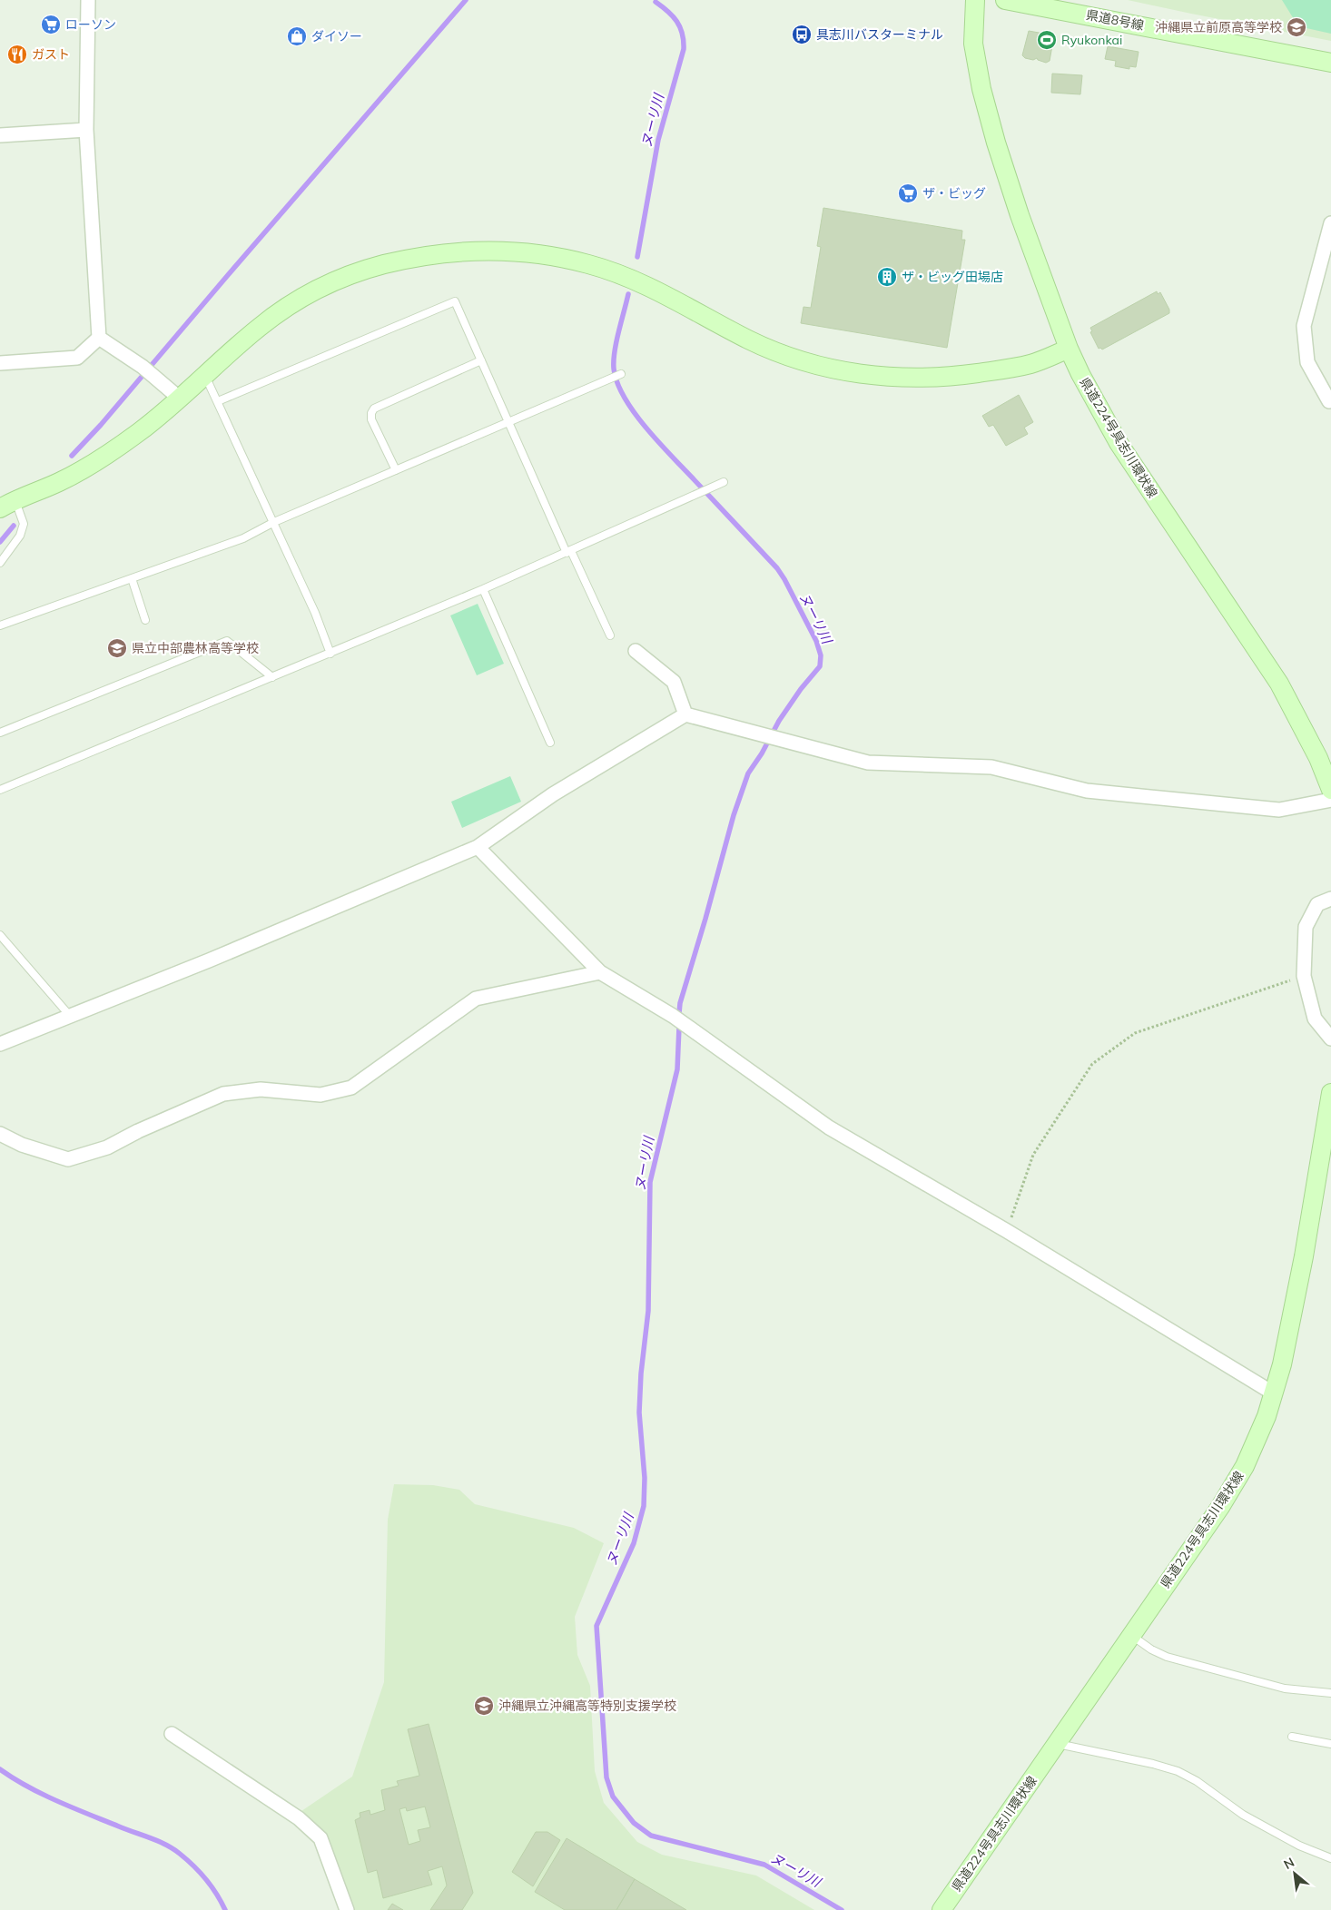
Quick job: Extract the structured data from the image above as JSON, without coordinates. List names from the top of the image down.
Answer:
{
  "streets": {
    "main road": ["県道8号線", "県道224号具志川環状線"]
  },
  "water": ["ヌーリ川"],
  "places": {
    "supermarket": ["ローソン", "ザ・ビッグ"],
    "school or university": ["沖縄県立前原高等学校", "県立中部農林高等学校", "沖縄県立沖縄高等特別支援学校"],
    "bus stop": ["具志川バスターミナル"],
    "shop": ["ダイソー"],
    "sports": ["Ryukonkai"],
    "restaurant": ["ガスト"],
    "building": ["ザ・ビッグ田場店"]
  },
  "north": "top left"
}
